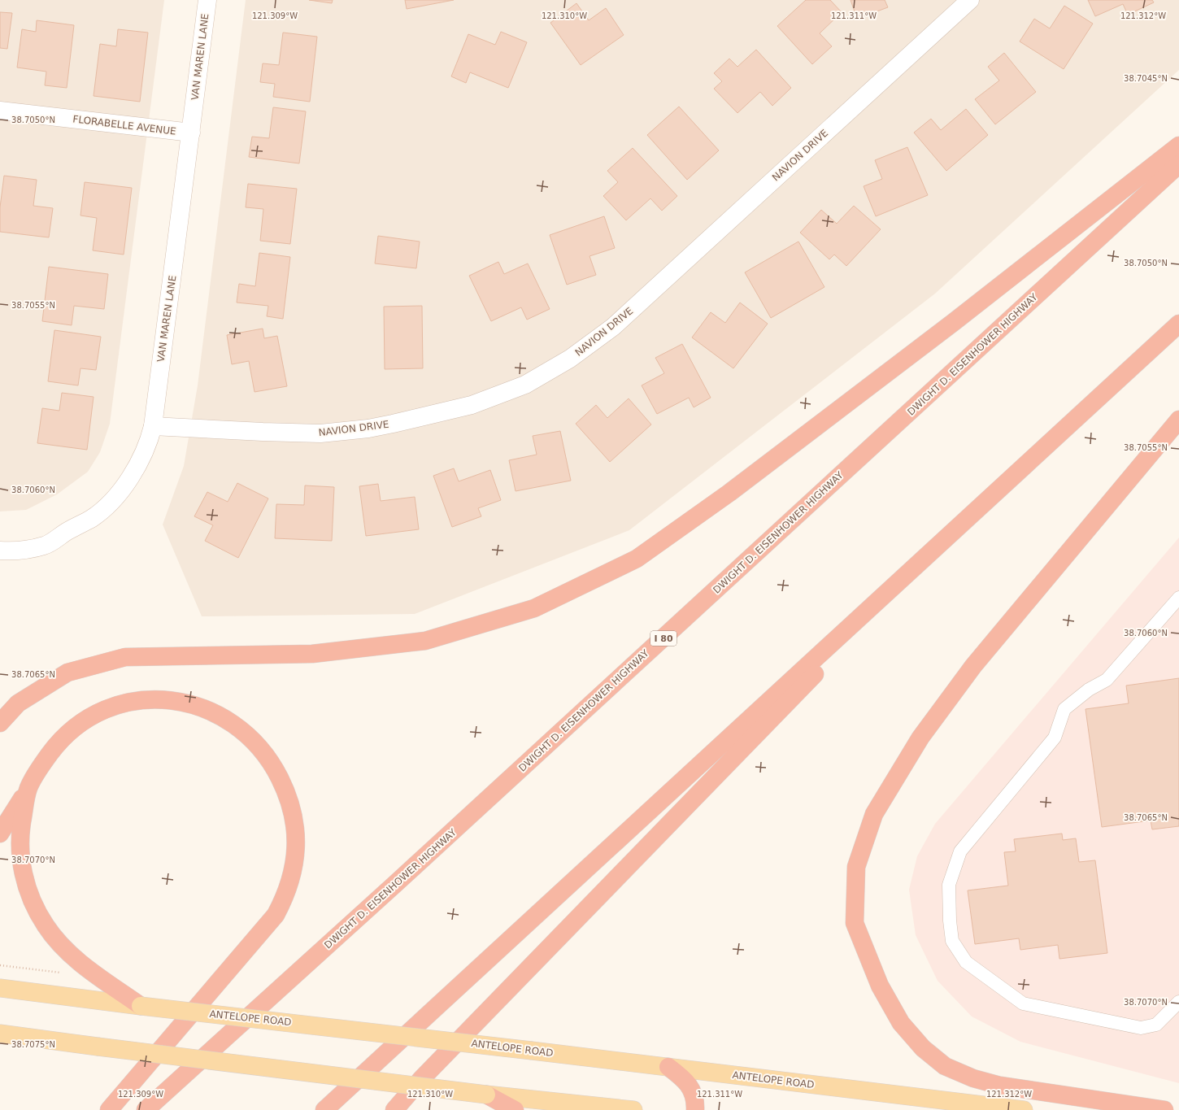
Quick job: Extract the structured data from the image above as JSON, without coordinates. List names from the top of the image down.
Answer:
{
  "streets": {
    "highway": ["DWIGHT D. EISENHOWER HIGHWAY", "I 80"],
    "main road": ["ANTELOPE ROAD"],
    "street": ["VAN MAREN LANE", "FLORABELLE AVENUE", "NAVION DRIVE"]
  },
  "crossings": [
    ["VAN MAREN LANE", "FLORABELLE AVENUE"],
    ["VAN MAREN LANE", "NAVION DRIVE"]
  ],
  "coordinates": [
    "121.309°W",
    "121.310°W",
    "121.311°W",
    "121.312°W",
    "38.7045°N",
    "38.7050°N",
    "38.7055°N",
    "38.7060°N",
    "38.7065°N",
    "38.7070°N",
    "38.7075°N"
  ]
}
